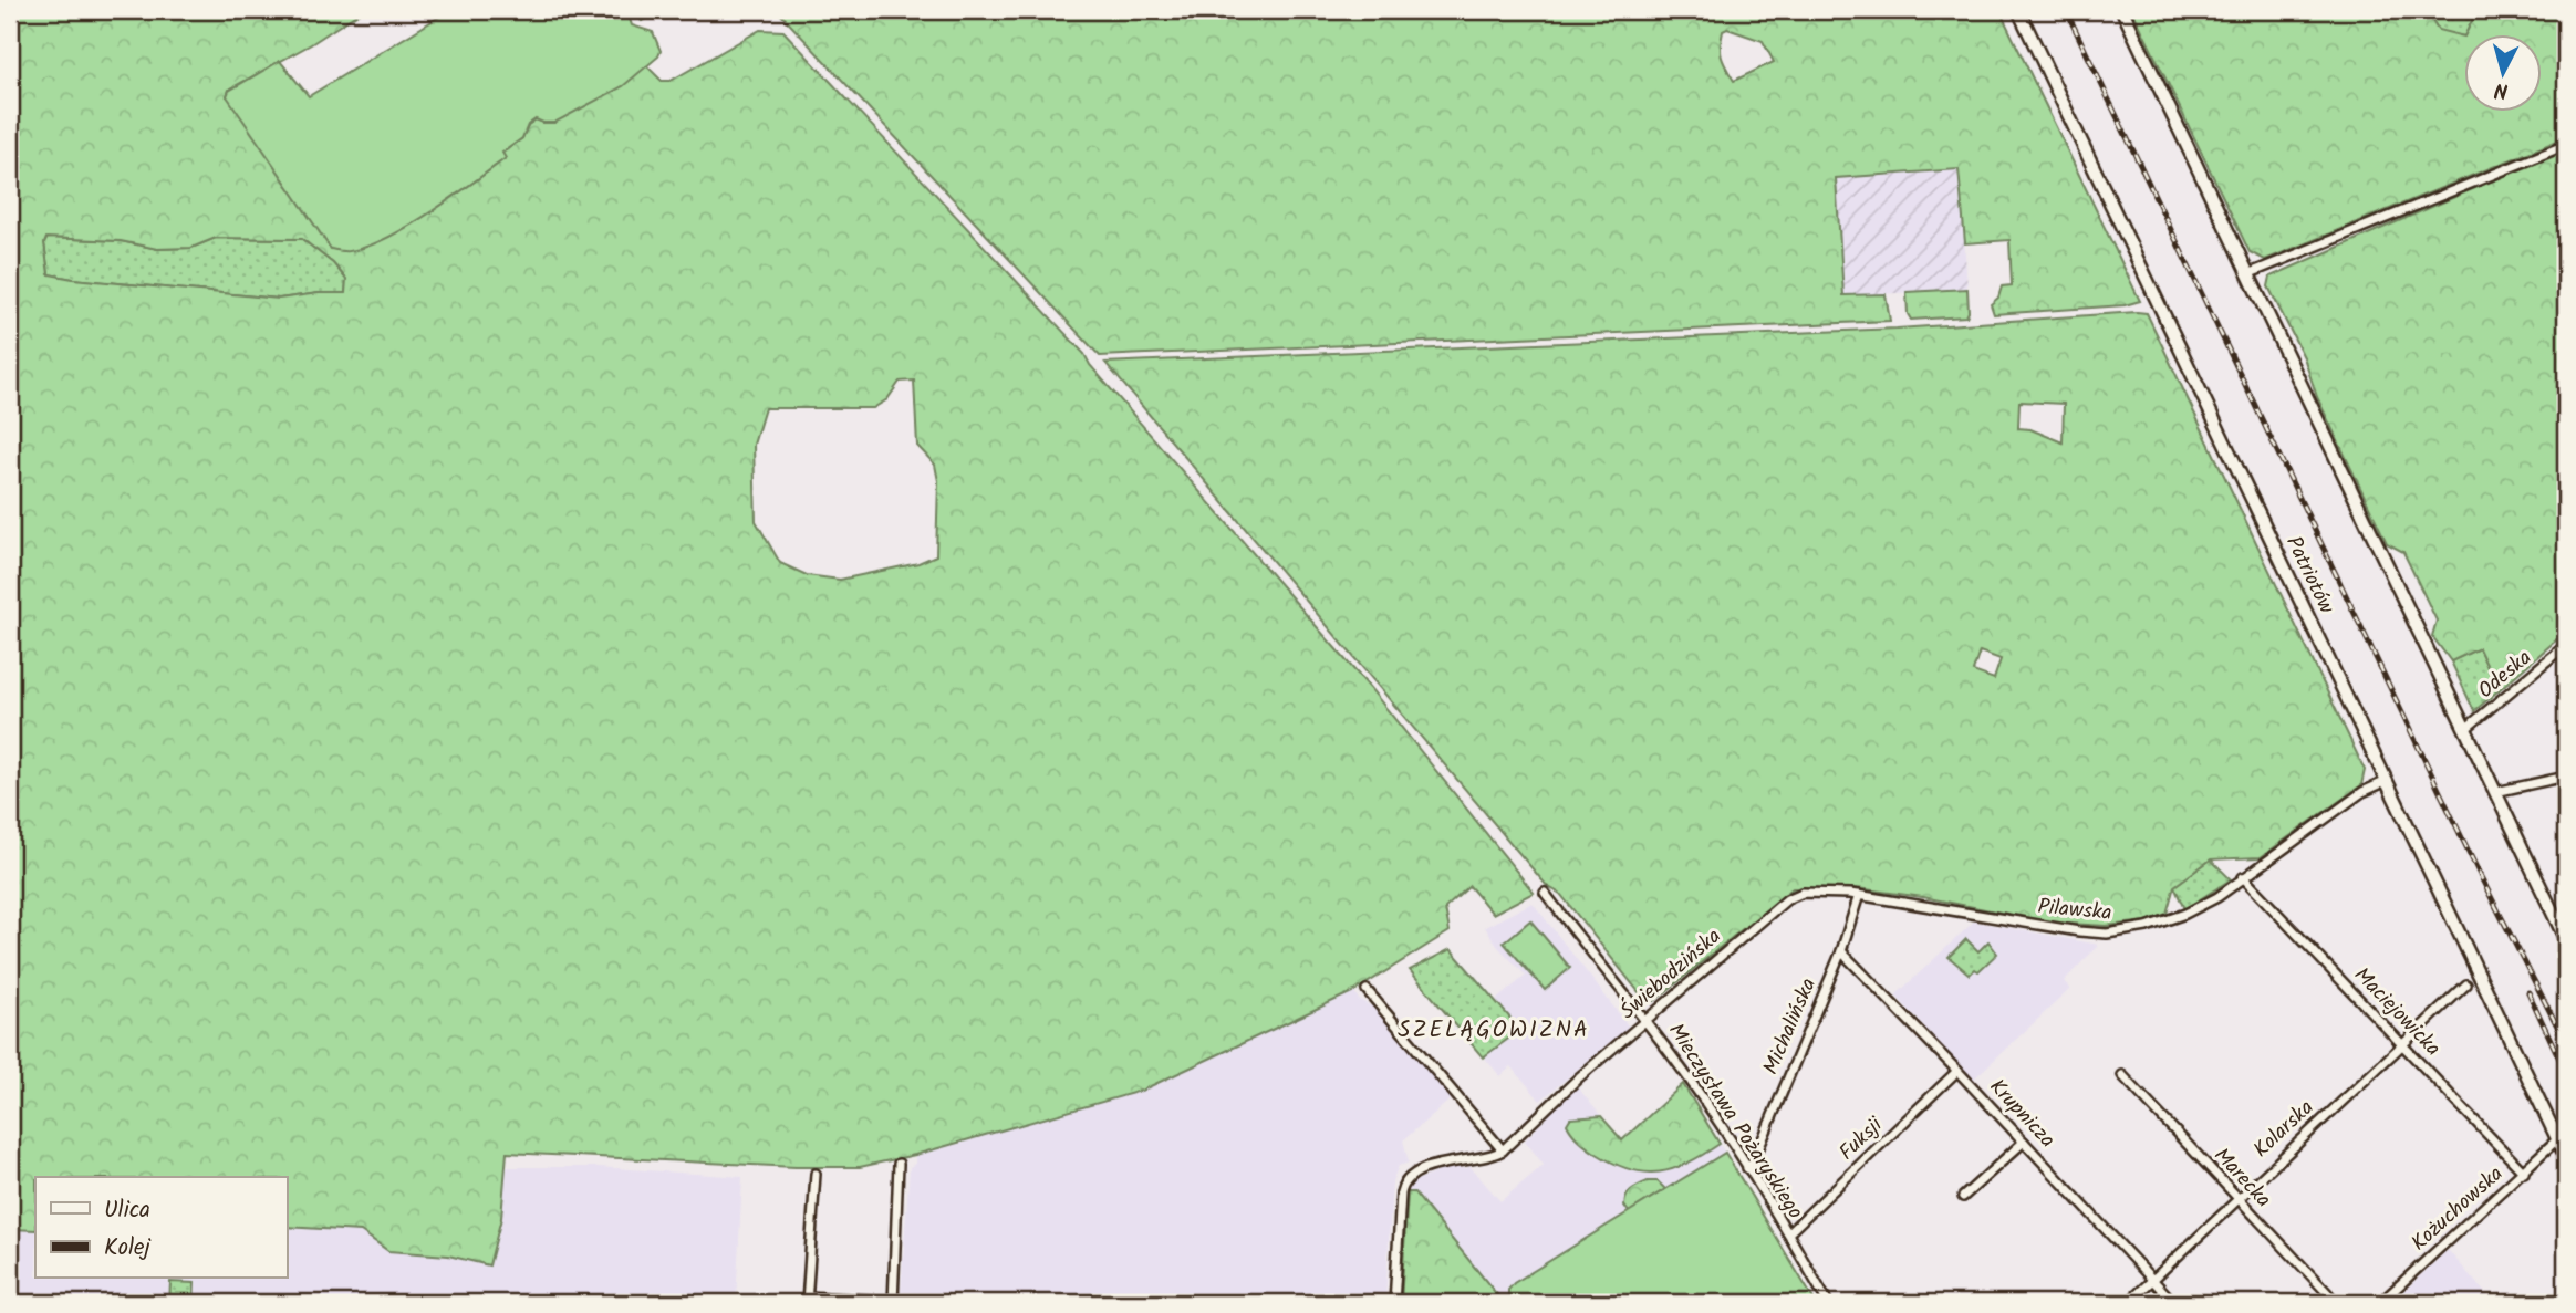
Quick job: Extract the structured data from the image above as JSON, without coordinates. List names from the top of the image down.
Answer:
{
  "streets": {
    "main road": ["Patriotów"],
    "street": [
      "Odeska",
      "Pilawska",
      "Świebodzińska",
      "Maciejowicka",
      "Michalińska",
      "Krupnicza",
      "Mieczysława Pożaryskiego",
      "Kolarska",
      "Fuksji",
      "Marecka",
      "Kożuchowska"
    ]
  },
  "crossings": [
    ["Patriotów", "Pilawska"],
    ["Patriotów", "Kożuchowska"],
    ["Pilawska", "Świebodzińska"],
    ["Pilawska", "Maciejowicka"],
    ["Pilawska", "Michalińska"],
    ["Świebodzińska", "Michalińska"],
    ["Świebodzińska", "Mieczysława Pożaryskiego"],
    ["Maciejowicka", "Kolarska"],
    ["Maciejowicka", "Kożuchowska"],
    ["Michalińska", "Krupnicza"],
    ["Michalińska", "Mieczysława Pożaryskiego"],
    ["Krupnicza", "Kolarska"],
    ["Krupnicza", "Fuksji"],
    ["Mieczysława Pożaryskiego", "Fuksji"],
    ["Kolarska", "Marecka"]
  ],
  "districts": ["SZELĄGOWIZNA"],
  "legend": ["Ulica", "Kolej"],
  "north": "bottom"
}
